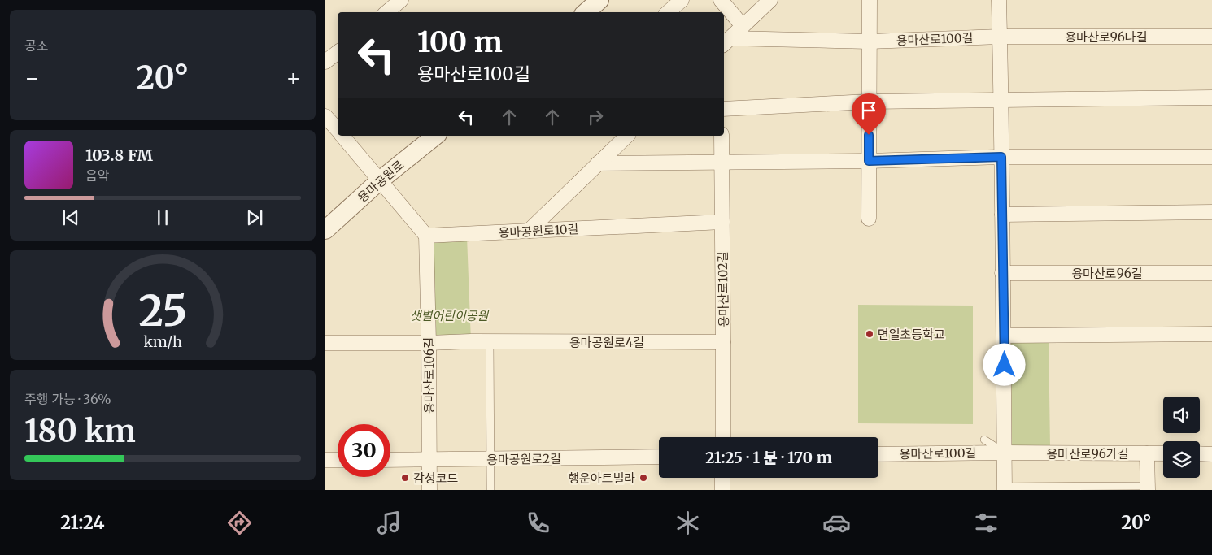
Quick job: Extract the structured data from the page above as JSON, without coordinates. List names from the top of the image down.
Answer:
{
  "streets": {
    "street": [
      "용마산로96나길",
      "용마산로100길",
      "용마공원로",
      "용마공원로10길",
      "용마산로96길",
      "용마산로102길",
      "용마공원로4길",
      "용마산로106길",
      "용마산로96가길",
      "용마공원로2길"
    ]
  },
  "crossings": [
    ["용마산로96나길", "용마산로100길"],
    ["용마산로100길", "용마산로96가길"],
    ["용마공원로10길", "용마산로102길"],
    ["용마공원로10길", "용마산로106길"],
    ["용마산로102길", "용마공원로4길"],
    ["용마공원로4길", "용마산로106길"],
    ["용마산로106길", "용마공원로2길"]
  ],
  "parks": ["샛별어린이공원"],
  "places": ["면일초등학교", "감성코드", "행운아트빌라"],
  "page": {
    "tile": [
      "공조",
      ["주행 가능 · 36%", "180 km"]
    ],
    "turn": ["100 m", "용마산로100길"],
    "heat": ["−", "20°", "+"],
    "song": ["103.8 FM", "음악"],
    "limit": "30",
    "trip": "21:25 · 1 분 · 170 m",
    "tabs": ["21:24", "20°"],
    "gauge": ["25", "km/h"]
  }
}
